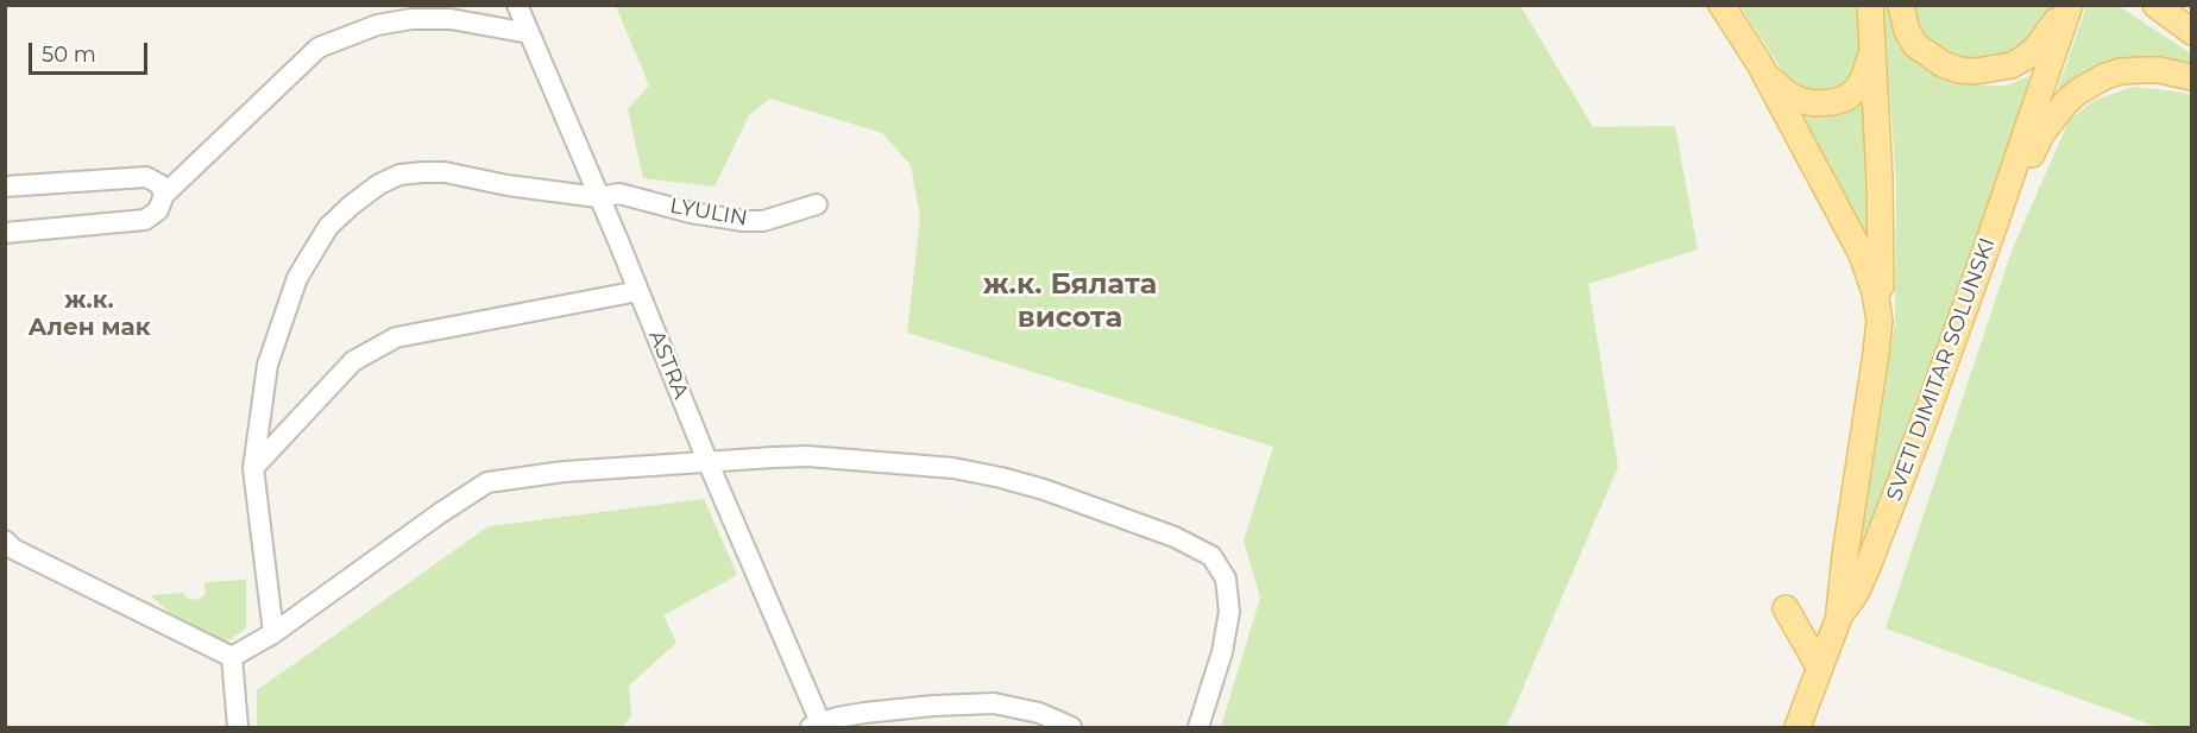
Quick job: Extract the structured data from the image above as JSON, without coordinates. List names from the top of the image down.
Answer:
{
  "streets": {
    "main road": ["SVETI DIMITAR SOLUNSKI"],
    "street": ["LYULIN", "ASTRA"]
  },
  "crossings": [
    ["LYULIN", "ASTRA"]
  ],
  "districts": ["ж.к. Бялата висота", "ж.к. Ален мак"],
  "scale_bar": "50 m"
}
